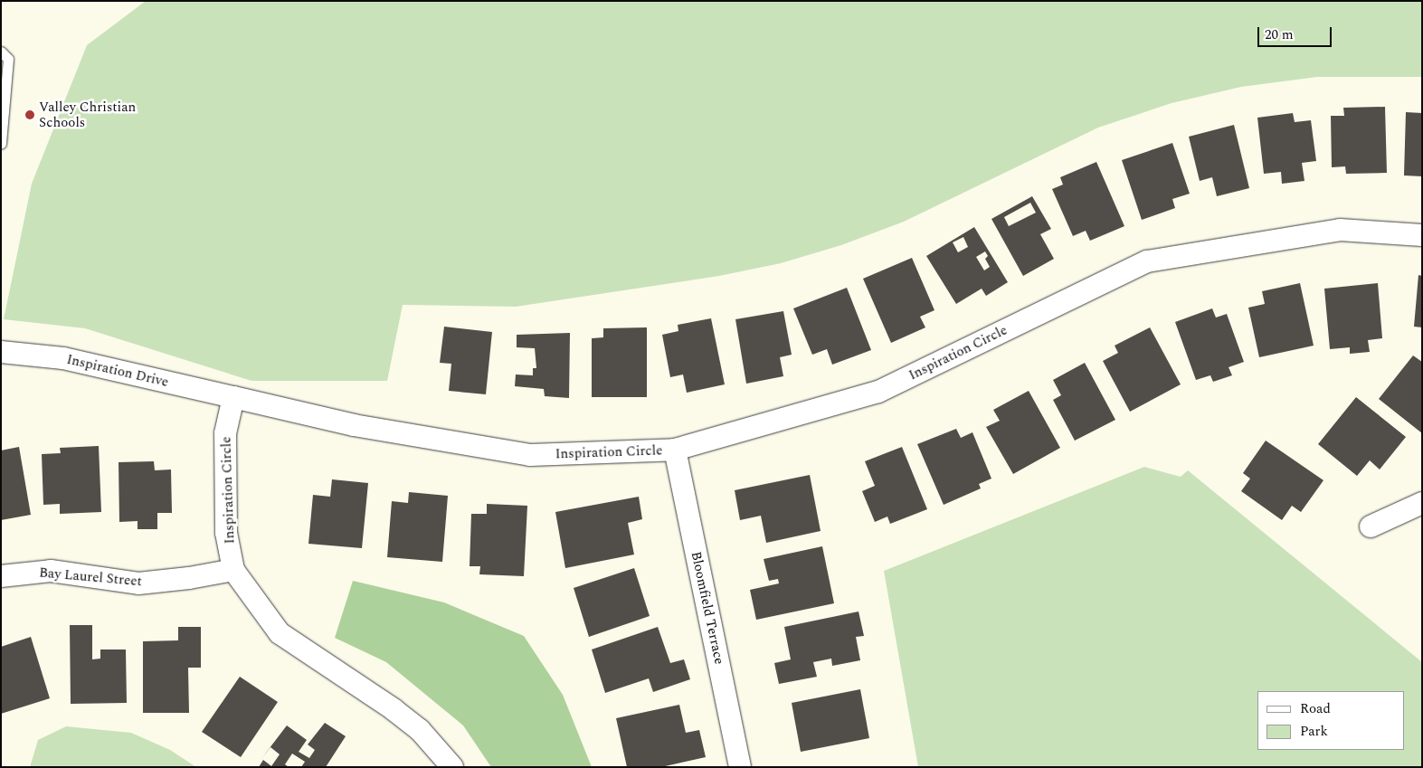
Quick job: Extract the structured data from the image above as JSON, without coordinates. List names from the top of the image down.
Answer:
{
  "streets": {
    "street": [
      "Inspiration Circle",
      "Inspiration Drive",
      "Bay Laurel Street",
      "Bloomfield Terrace"
    ]
  },
  "crossings": [
    ["Inspiration Circle", "Inspiration Drive"],
    ["Inspiration Circle", "Bay Laurel Street"],
    ["Inspiration Circle", "Bloomfield Terrace"]
  ],
  "places": ["Valley Christian Schools"],
  "legend": ["Road", "Park"],
  "scale_bar": "20 m"
}
